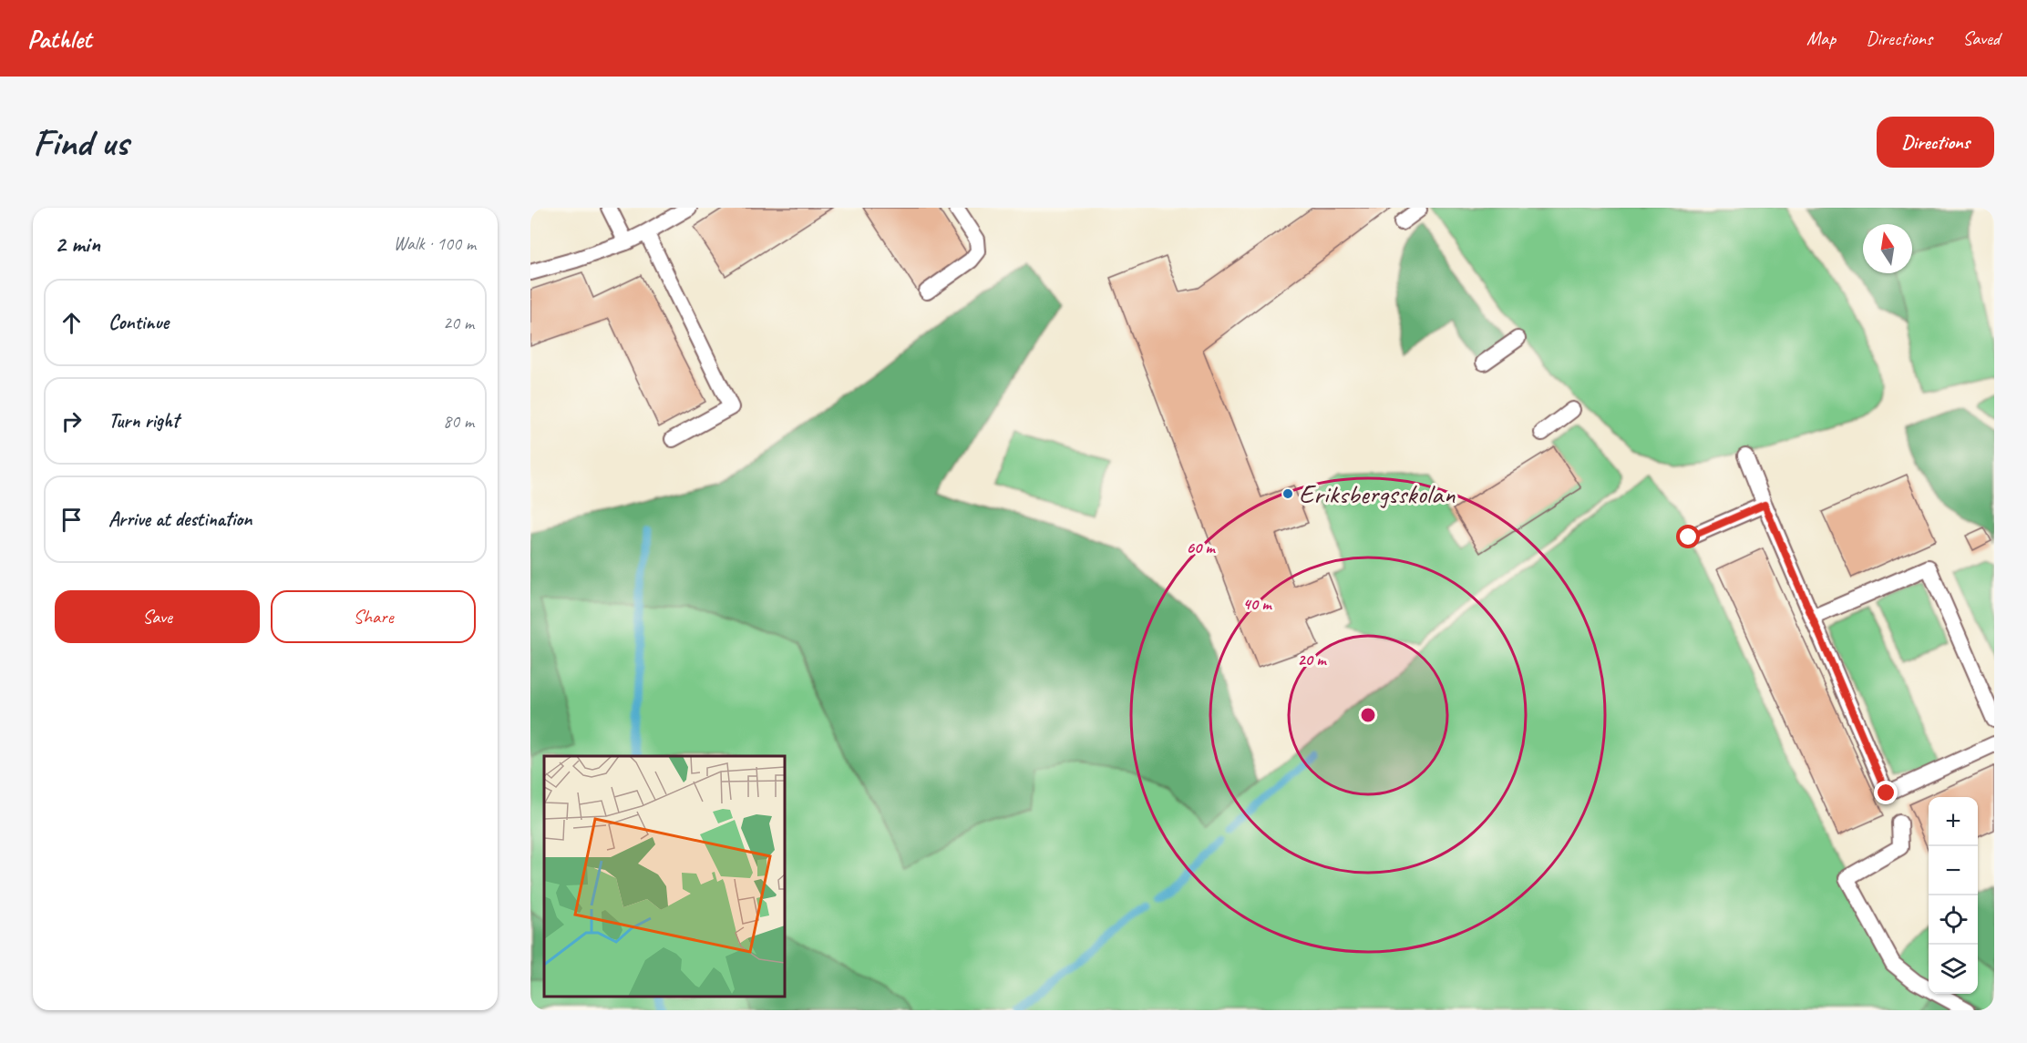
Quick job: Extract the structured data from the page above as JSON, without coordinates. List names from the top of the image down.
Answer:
{
  "places": ["Eriksbergsskolan"],
  "north": "top",
  "page": {
    "header": "Pathlet",
    "nav": ["Map", "Directions", "Saved"],
    "buttons": [
      "Directions",
      ["Save", "Share"]
    ],
    "title": "Find us",
    "heading": ["2 min", "Walk · 100 m"],
    "list": [
      ["Continue", "20 m"],
      ["Turn right", "80 m"],
      "Arrive at destination"
    ],
    "map_buttons": ["+", "−"]
  },
  "rings": ["60 m", "40 m", "20 m"]
}
